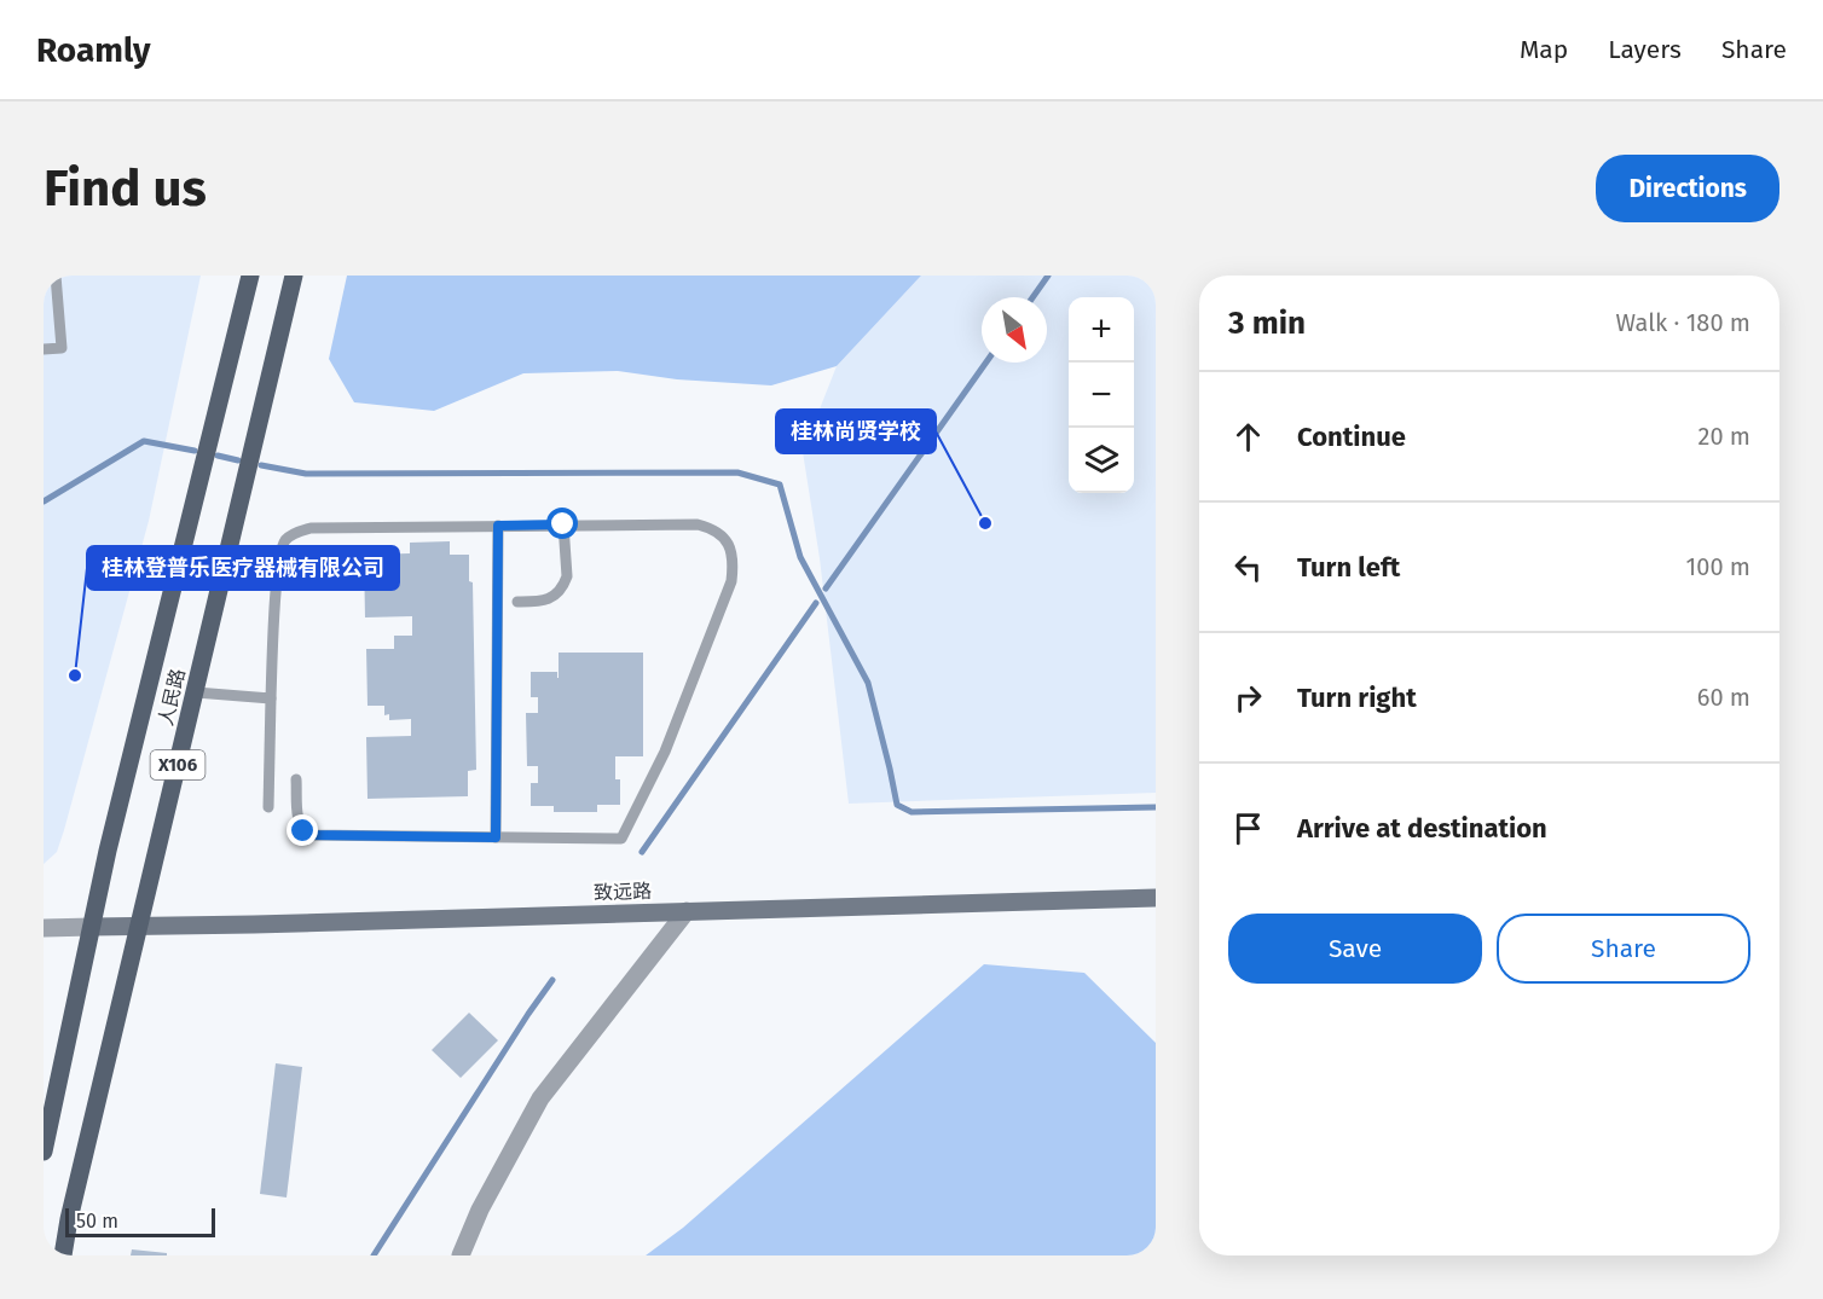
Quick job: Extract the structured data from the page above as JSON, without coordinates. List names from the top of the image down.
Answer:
{
  "streets": {
    "main road": ["人民路", "X106", "致远路"]
  },
  "crossings": [
    ["人民路", "致远路"]
  ],
  "places": ["桂林尚贤学校", "桂林登普乐医疗器械有限公司"],
  "scale_bar": "50 m",
  "north": "bottom right",
  "page": {
    "header": "Roamly",
    "nav": ["Map", "Layers", "Share"],
    "buttons": [
      "Directions",
      ["Save", "Share"]
    ],
    "title": "Find us",
    "heading": ["3 min", "Walk · 180 m"],
    "map_buttons": ["+", "−"],
    "list": [
      ["Continue", "20 m"],
      ["Turn left", "100 m"],
      ["Turn right", "60 m"],
      "Arrive at destination"
    ],
    "scale": "50 m"
  }
}
